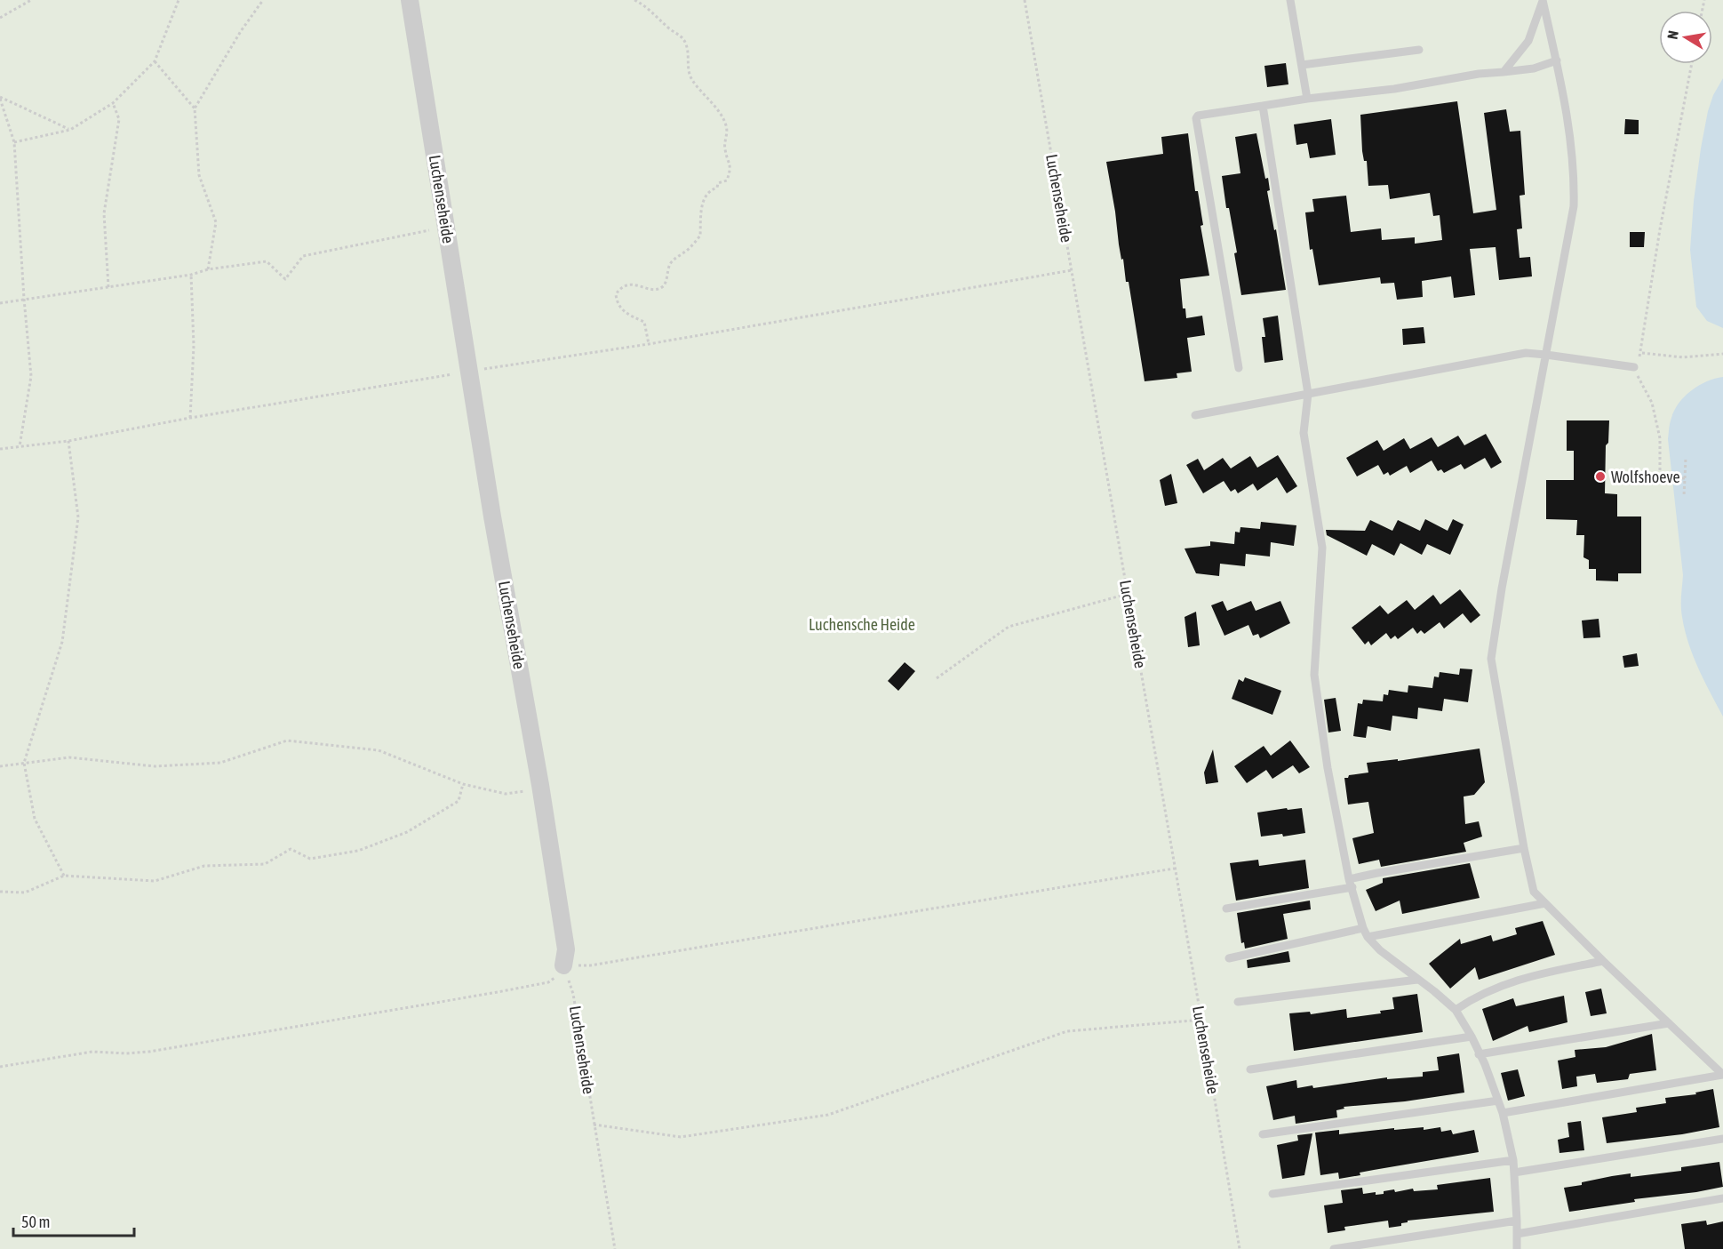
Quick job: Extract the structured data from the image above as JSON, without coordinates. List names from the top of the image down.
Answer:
{
  "streets": {
    "street": ["Luchenseheide"]
  },
  "parks": ["Luchensche Heide"],
  "places": ["Wolfshoeve"],
  "scale_bar": "50 m",
  "north": "left"
}
